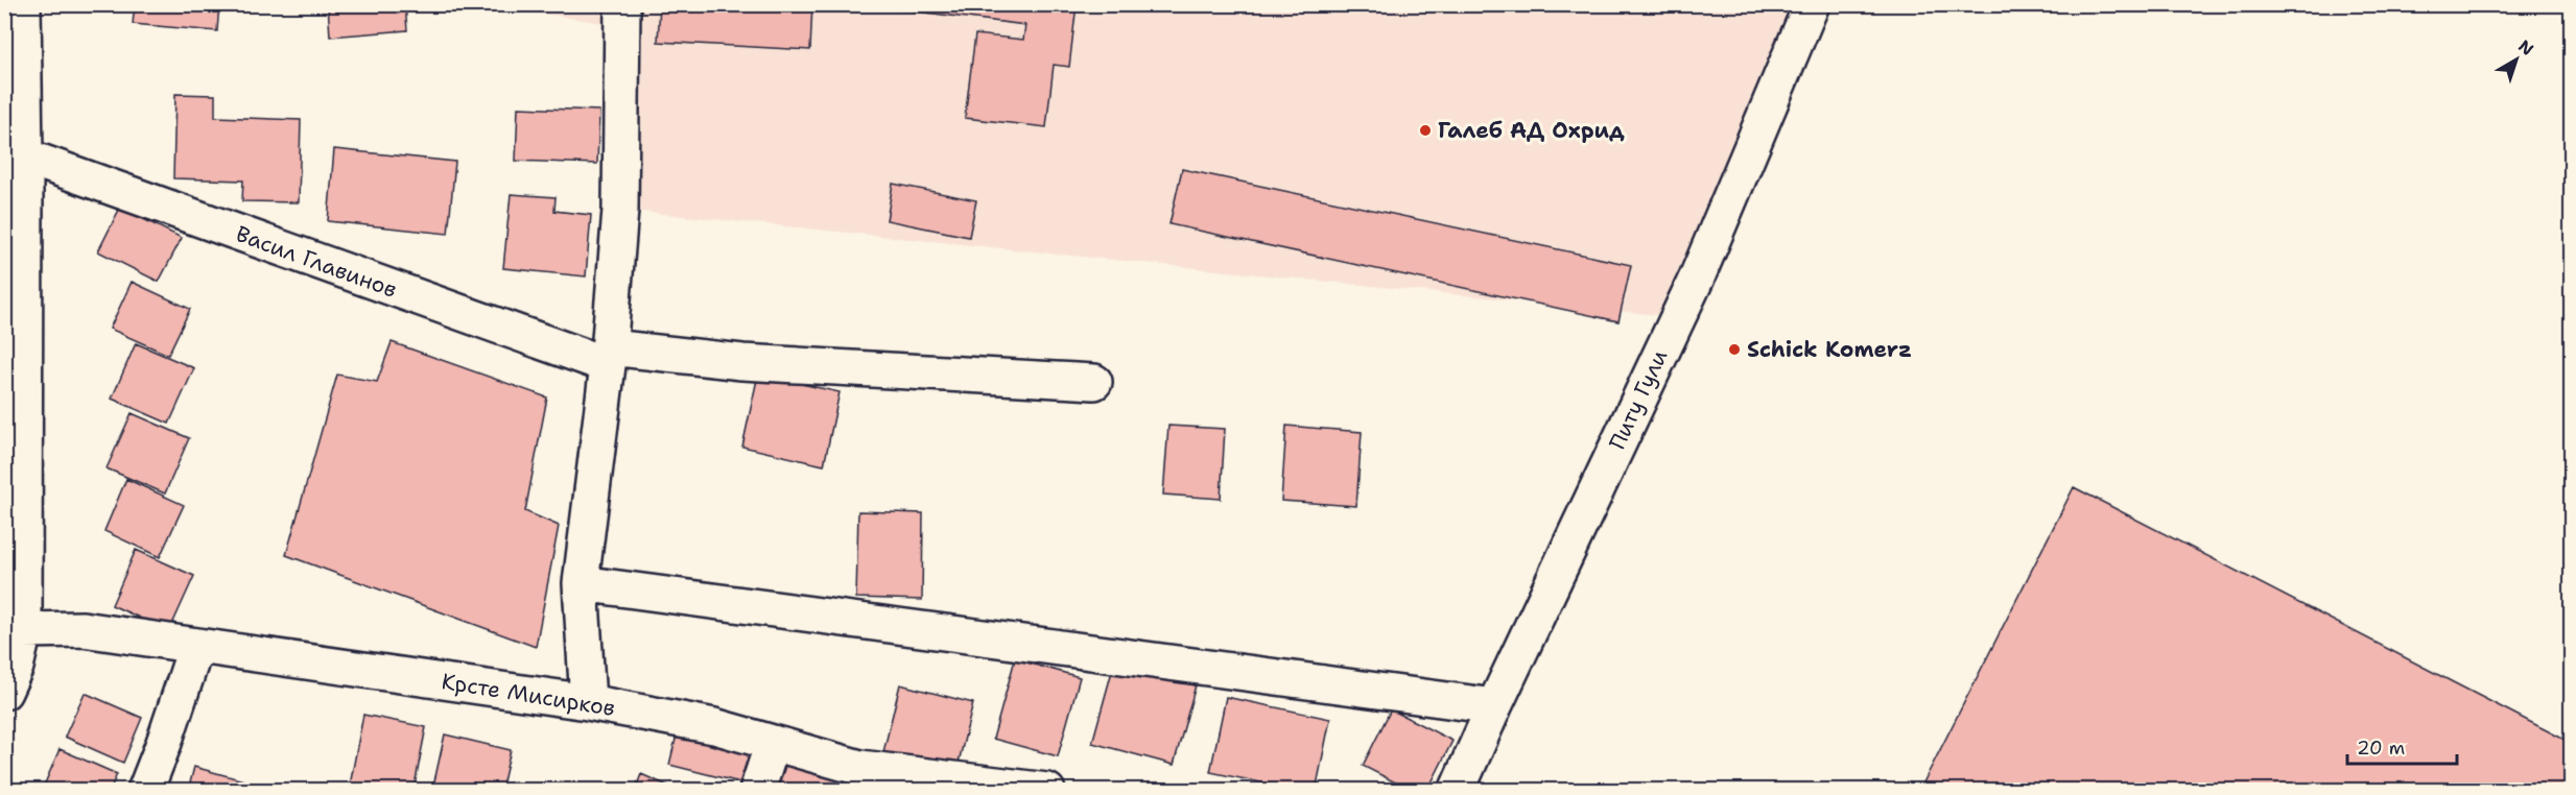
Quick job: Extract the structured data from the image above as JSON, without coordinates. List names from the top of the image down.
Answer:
{
  "streets": {
    "street": ["Васил Главинов", "Питу Гули", "Крсте Мисирков"]
  },
  "places": ["Галеб АД Охрид", "Schick Komerz"],
  "scale_bar": "20 m",
  "north": "top right"
}
